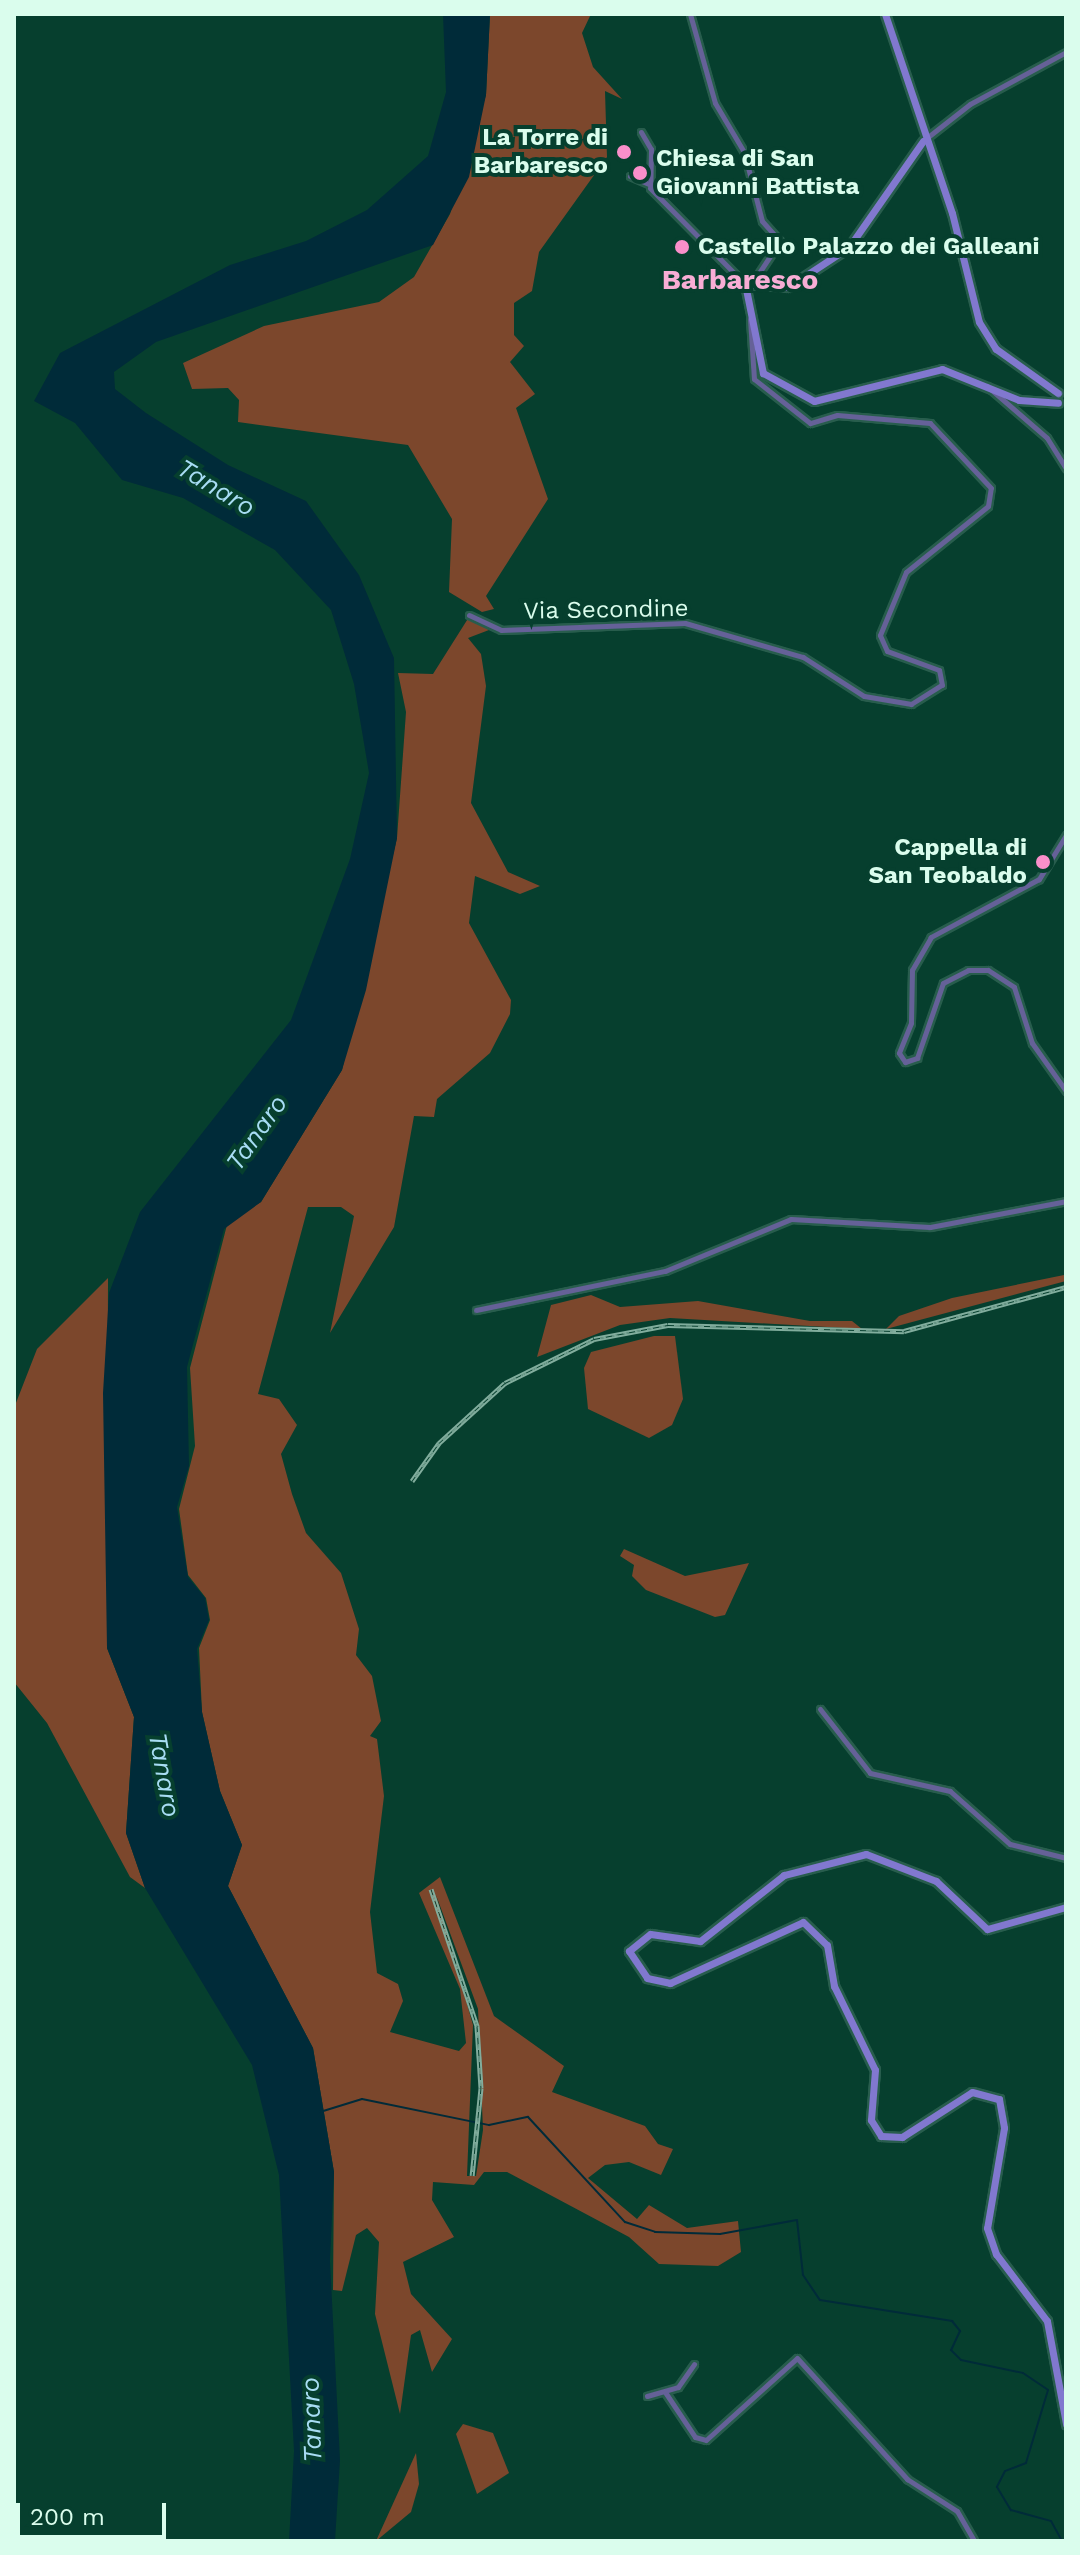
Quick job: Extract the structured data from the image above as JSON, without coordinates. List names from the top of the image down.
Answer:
{
  "streets": {
    "street": ["Via Secondine"]
  },
  "districts": ["Barbaresco"],
  "water": ["Tanaro"],
  "places": [
    "La Torre di Barbaresco",
    "Chiesa di San Giovanni Battista",
    "Castello Palazzo dei Galleani",
    "Cappella di San Teobaldo"
  ],
  "scale_bar": "200 m"
}
